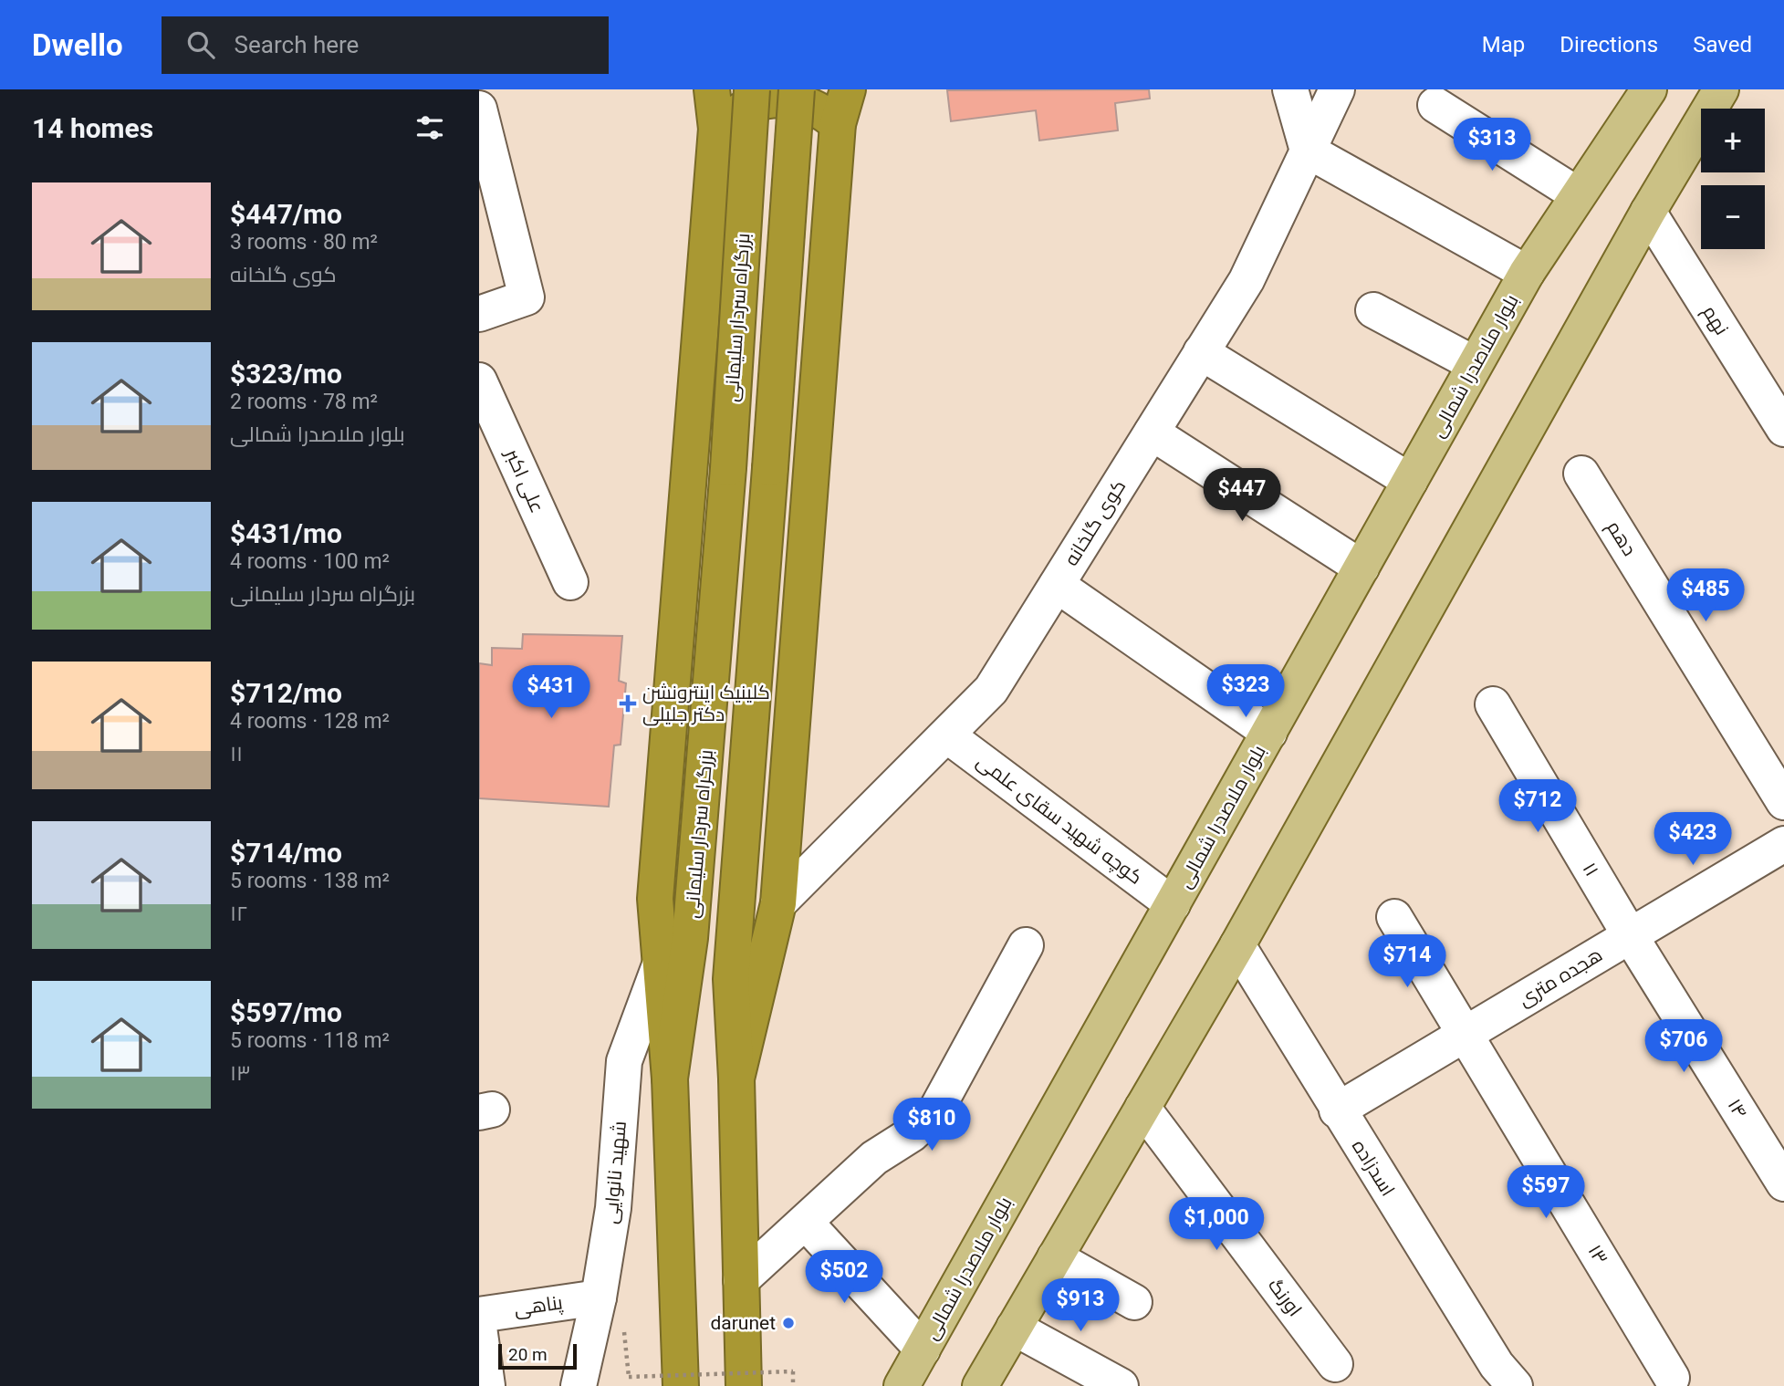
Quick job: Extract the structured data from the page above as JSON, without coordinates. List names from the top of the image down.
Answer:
{
  "streets": {
    "highway": ["بزرگراه سردار سلیمانی"],
    "main road": ["بلوار ملاصدرا شمالی"],
    "street": [
      "نهم",
      "علی اکبر",
      "کوی گلخانه",
      "دهم",
      "کوچه شهید سقای علمی",
      "۱۱",
      "هجده متری",
      "۱۴",
      "اسدزاده",
      "شهید نانوایی",
      "۱۳",
      "اورنگ",
      "پناهی"
    ]
  },
  "crossings": [
    ["بلوار ملاصدرا شمالی", "کوچه شهید سقای علمی"],
    ["کوی گلخانه", "کوچه شهید سقای علمی"],
    ["۱۱", "هجده متری"],
    ["۱۱", "۱۴"],
    ["هجده متری", "۱۴"],
    ["هجده متری", "اسدزاده"],
    ["هجده متری", "۱۳"],
    ["شهید نانوایی", "پناهی"]
  ],
  "places": {
    "health": ["کلینیک اینترونشن دکتر جلیلی"],
    "other": ["darunet"]
  },
  "scale_bar": "20 m",
  "page": {
    "header": "Dwello",
    "search": "Search here",
    "nav": ["Map", "Directions", "Saved"],
    "heading": "14 homes",
    "map_buttons": ["+", "−"],
    "price": [
      "$313",
      "$447",
      "$485",
      "$323",
      "$431",
      "$712",
      "$423",
      "$714",
      "$706",
      "$810",
      "$597",
      "$1,000",
      "$502",
      "$913"
    ],
    "list": [
      {
        "name": "$447/mo",
        "note": "3 rooms · 80 m² · کوی گلخانه"
      },
      {
        "name": "$323/mo",
        "note": "2 rooms · 78 m² · بلوار ملاصدرا شمالی"
      },
      {
        "name": "$431/mo",
        "note": "4 rooms · 100 m² · بزرگراه سردار سلیمانی"
      },
      {
        "name": "$712/mo",
        "note": "4 rooms · 128 m² · ۱۱"
      },
      {
        "name": "$714/mo",
        "note": "5 rooms · 138 m² · ۱۲"
      },
      {
        "name": "$597/mo",
        "note": "5 rooms · 118 m² · ۱۳"
      }
    ],
    "scale": "20 m"
  }
}
